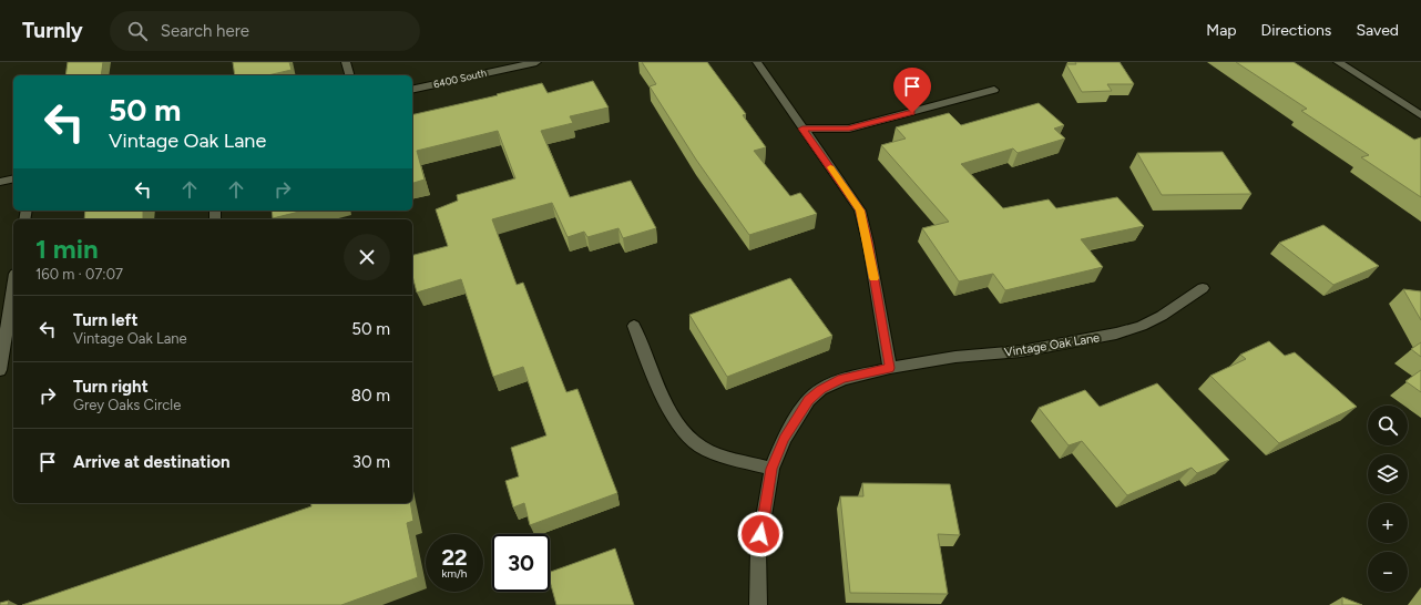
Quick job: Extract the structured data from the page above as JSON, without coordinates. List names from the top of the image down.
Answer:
{
  "streets": {
    "street": ["6400 South", "Vintage Oak Lane"]
  },
  "page": {
    "header": "Turnly",
    "search": "Search here",
    "nav": ["Map", "Directions", "Saved"],
    "turn": ["50 m", "Vintage Oak Lane"],
    "heading": ["1 min", "160 m · 07:07"],
    "list": [
      {
        "name": "Turn left",
        "note": "Vintage Oak Lane",
        "value": "50 m"
      },
      {
        "name": "Turn right",
        "note": "Grey Oaks Circle",
        "value": "80 m"
      },
      {
        "name": "Arrive at destination",
        "value": "30 m"
      }
    ],
    "map_buttons": ["+", "−"],
    "speed": "22 km/h",
    "limit": "30"
  }
}
